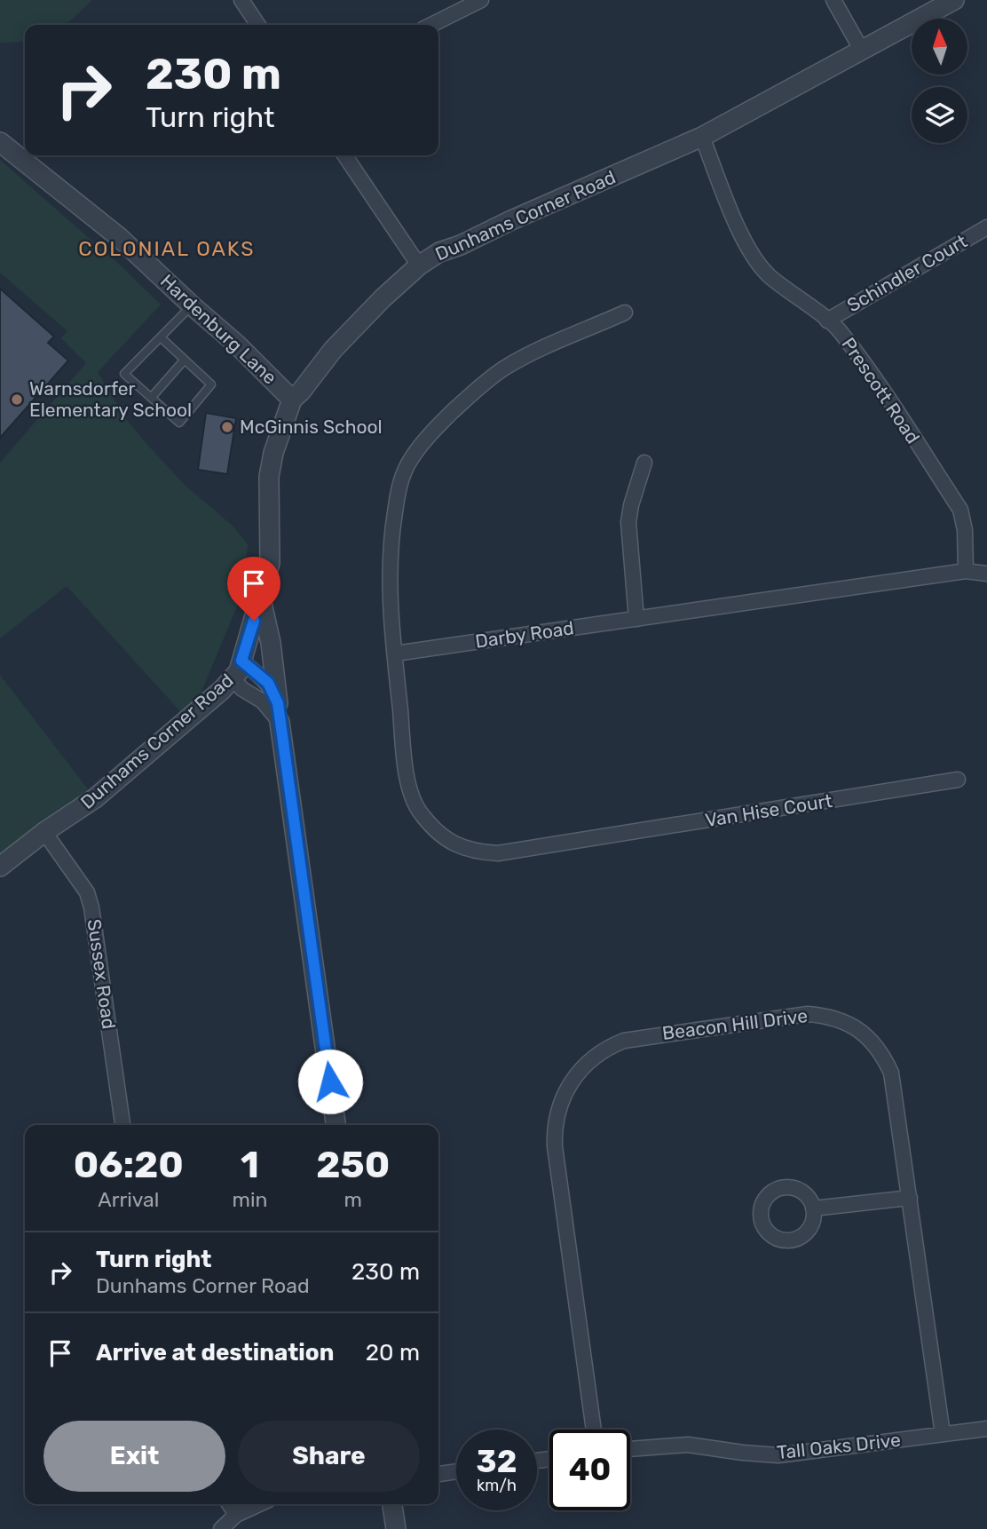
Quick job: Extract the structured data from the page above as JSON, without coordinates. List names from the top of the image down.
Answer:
{
  "streets": {
    "street": [
      "Dunhams Corner Road",
      "Schindler Court",
      "Hardenburg Lane",
      "Prescott Road",
      "Darby Road",
      "Van Hise Court",
      "Sussex Road",
      "Beacon Hill Drive",
      "Tall Oaks Drive"
    ]
  },
  "crossings": [
    ["Dunhams Corner Road", "Hardenburg Lane"],
    ["Dunhams Corner Road", "Prescott Road"],
    ["Dunhams Corner Road", "Sussex Road"],
    ["Schindler Court", "Prescott Road"],
    ["Prescott Road", "Darby Road"],
    ["Darby Road", "Van Hise Court"],
    ["Beacon Hill Drive", "Tall Oaks Drive"]
  ],
  "districts": ["COLONIAL OAKS"],
  "places": ["Warnsdorfer Elementary School", "McGinnis School"],
  "north": "top",
  "page": {
    "turn": ["230 m", "Turn right"],
    "eta": [
      "06:20",
      "Arrival",
      "1",
      "min",
      "250",
      "m"
    ],
    "list": [
      {
        "name": "Turn right",
        "note": "Dunhams Corner Road",
        "value": "230 m"
      },
      {
        "name": "Arrive at destination",
        "value": "20 m"
      }
    ],
    "buttons": ["Exit", "Share"],
    "speed": "32 km/h",
    "limit": "40"
  }
}
